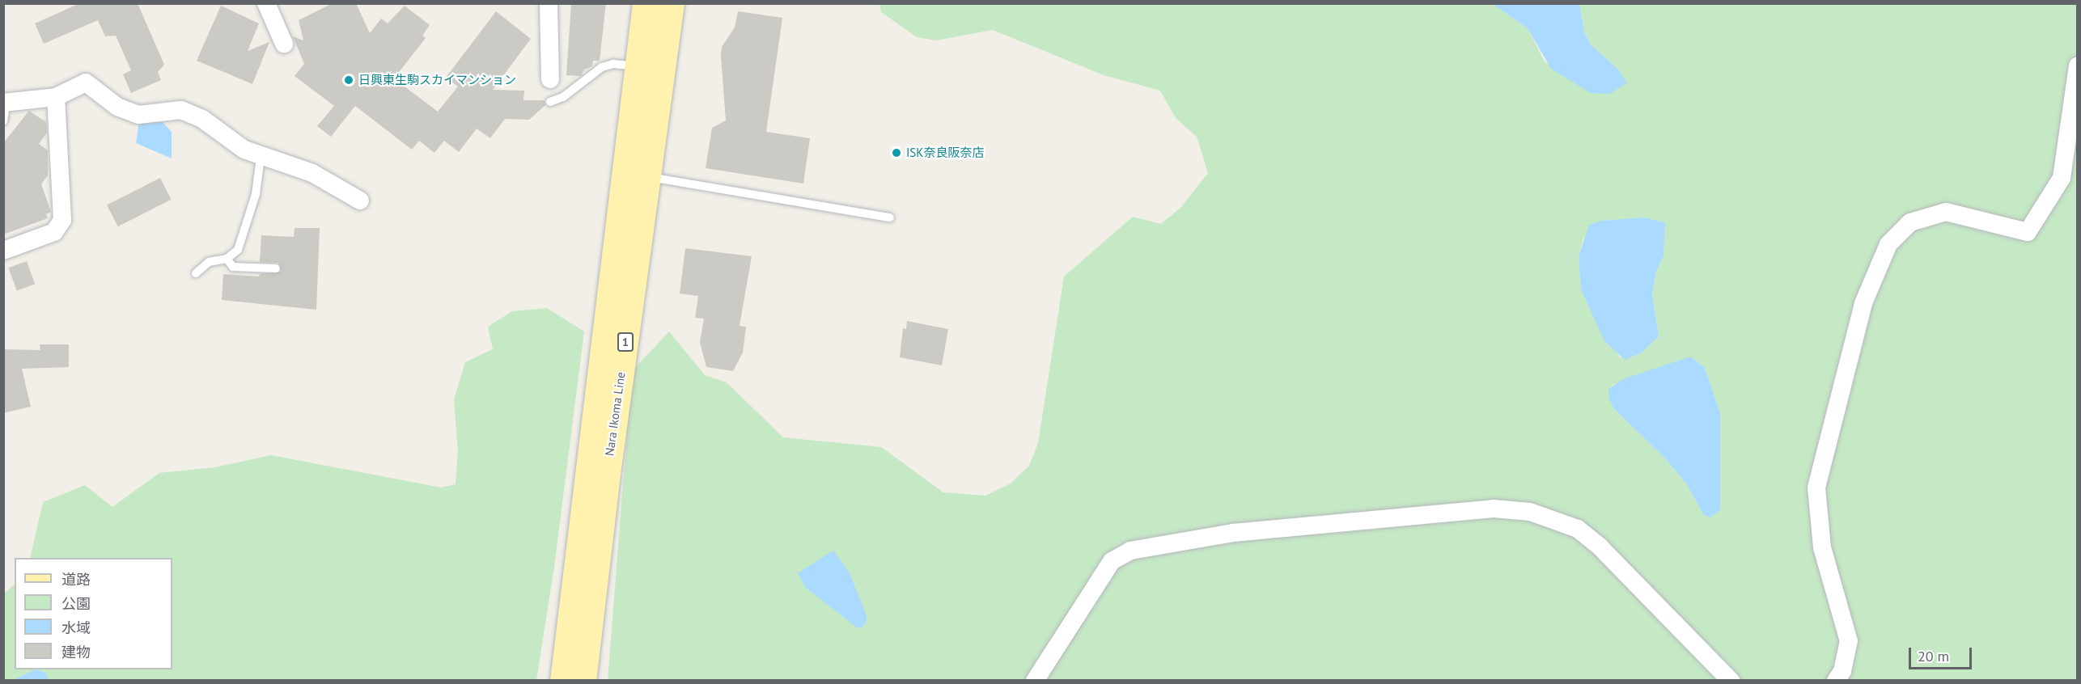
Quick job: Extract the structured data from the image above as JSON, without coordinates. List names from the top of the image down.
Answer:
{
  "streets": {
    "main road": ["1", "Nara Ikoma Line"]
  },
  "places": ["日興東生駒スカイマンション", "ISK奈良阪奈店"],
  "legend": [
    "道路",
    "公園",
    "水域",
    "建物"
  ],
  "scale_bar": "20 m"
}
